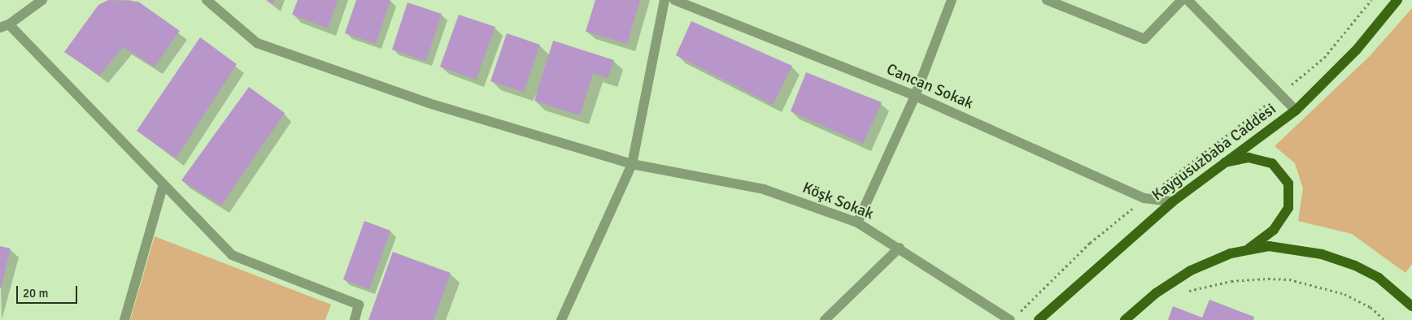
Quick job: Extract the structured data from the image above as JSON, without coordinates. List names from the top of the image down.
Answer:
{
  "streets": {
    "main road": ["Kaygusuzbaba Caddesi"],
    "street": ["Cancan Sokak", "Köşk Sokak"]
  },
  "crossings": [
    ["Cancan Sokak", "Kaygusuzbaba Caddesi"]
  ],
  "scale_bar": "20 m"
}
